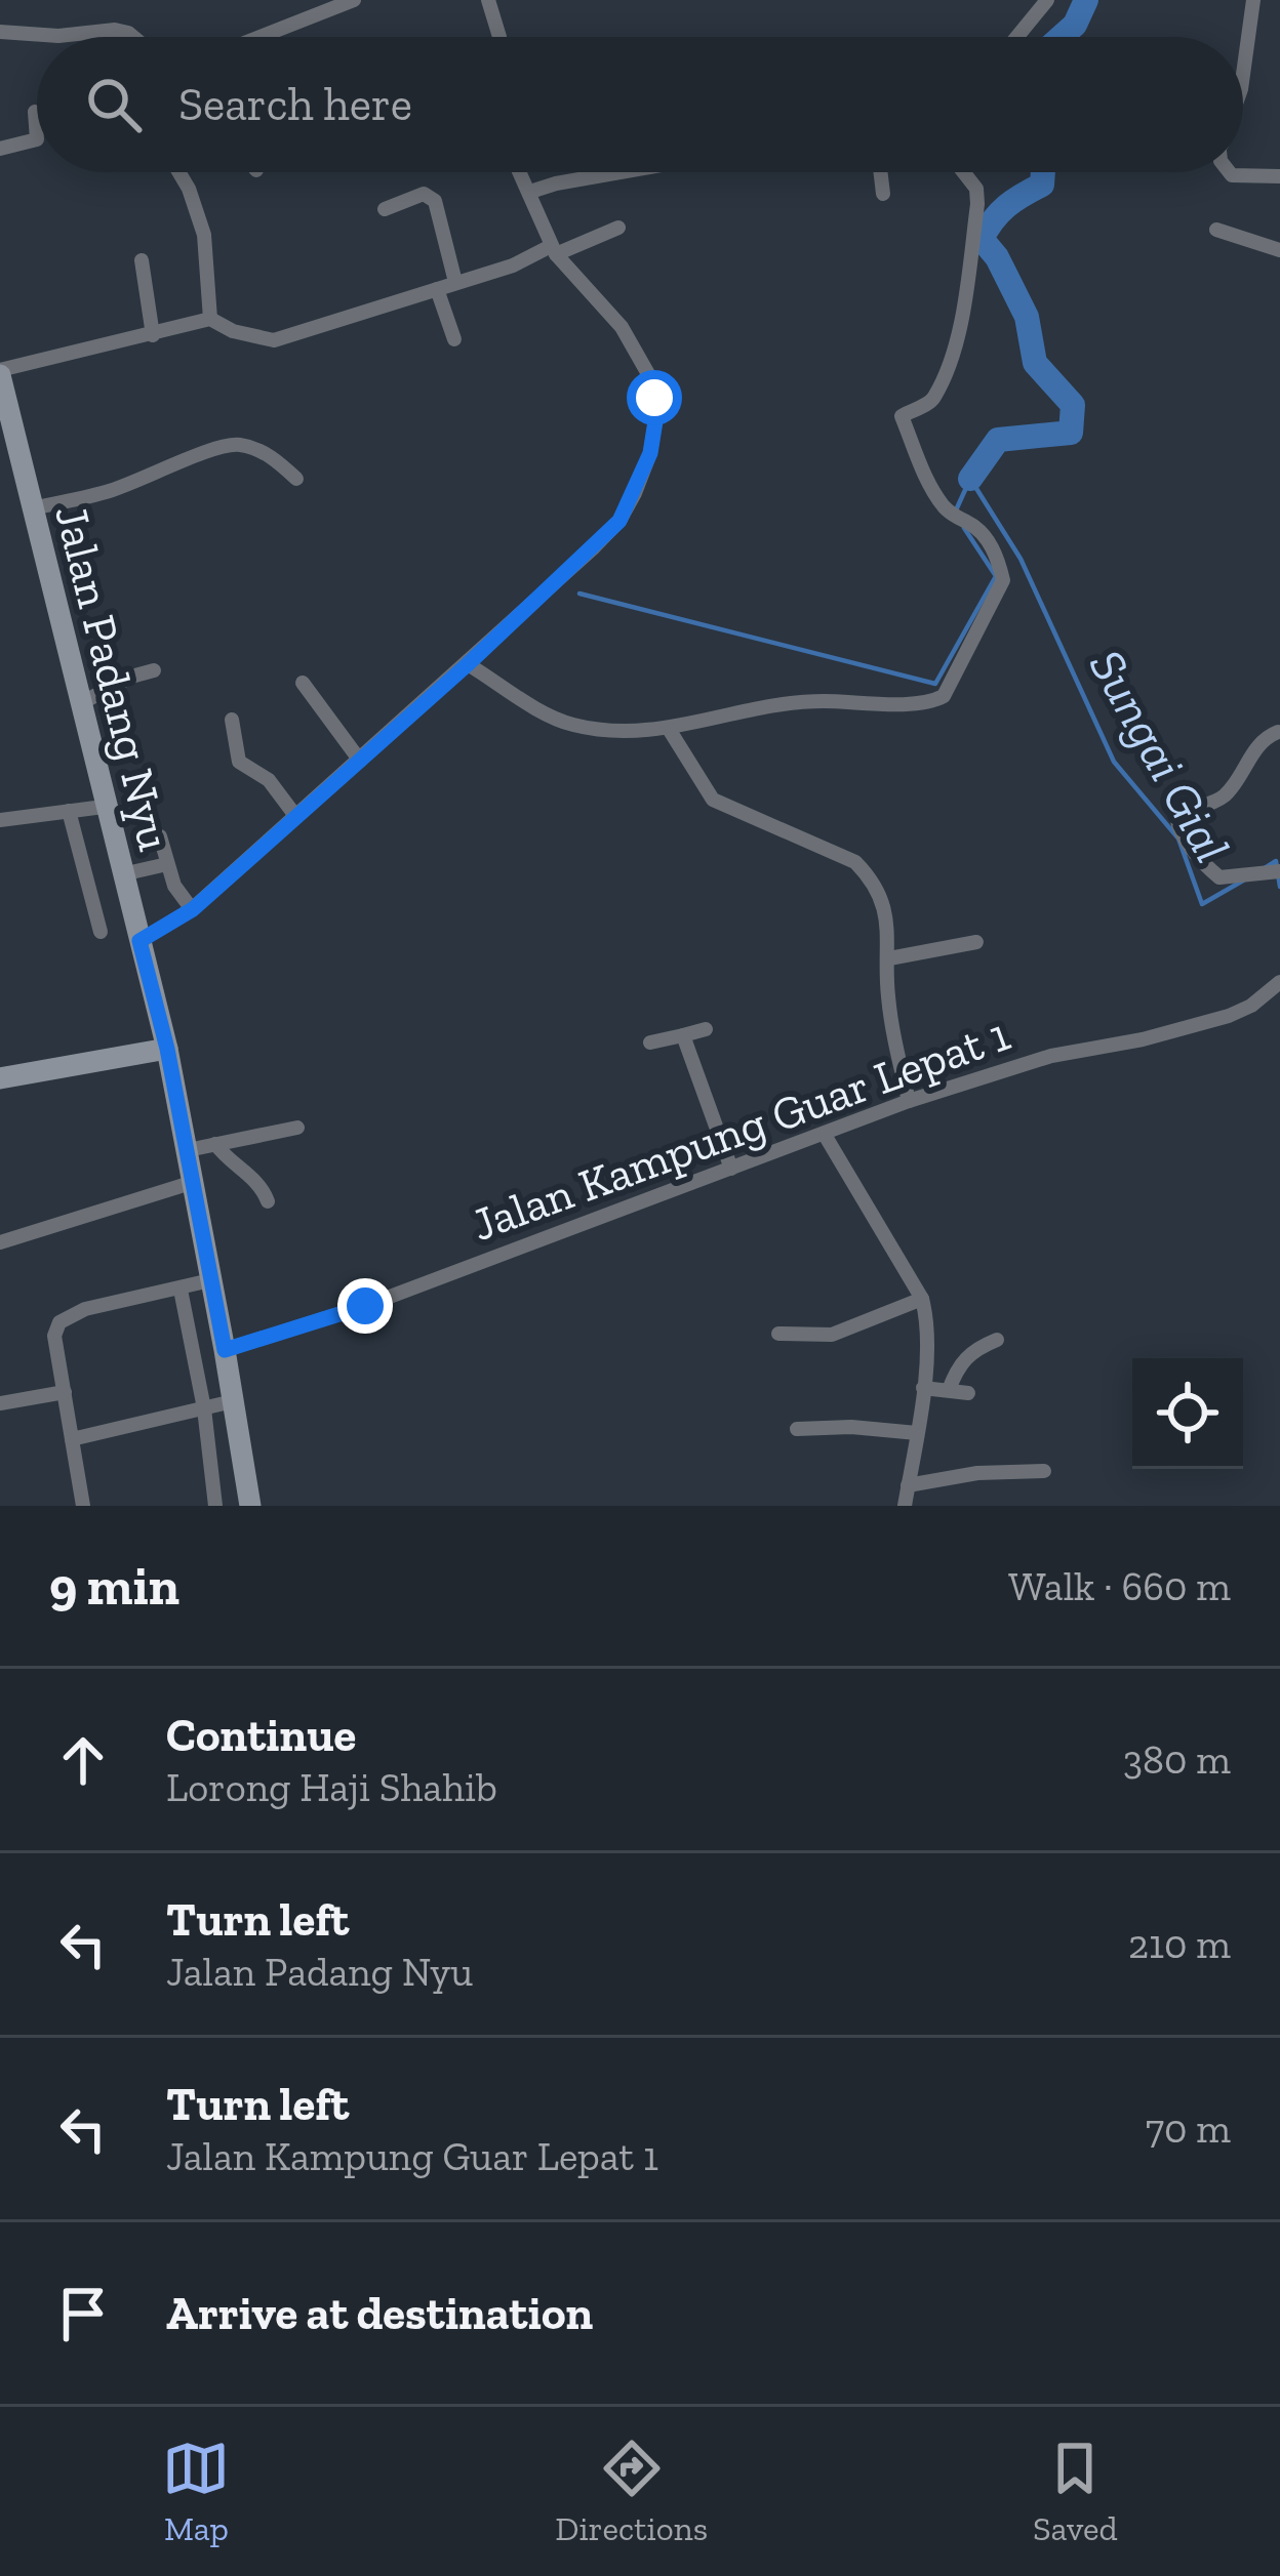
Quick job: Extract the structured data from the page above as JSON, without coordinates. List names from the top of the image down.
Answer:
{
  "streets": {
    "street": ["Jalan Padang Nyu", "Jalan Kampung Guar Lepat 1"]
  },
  "crossings": [
    ["Jalan Padang Nyu", "Jalan Kampung Guar Lepat 1"]
  ],
  "water": ["Sungai Gial"],
  "page": {
    "search": "Search here",
    "heading": ["9 min", "Walk · 660 m"],
    "list": [
      ["Continue", "Lorong Haji Shahib", "380 m"],
      ["Turn left", "Jalan Padang Nyu", "210 m"],
      ["Turn left", "Jalan Kampung Guar Lepat 1", "70 m"],
      "Arrive at destination"
    ],
    "nav": ["Map", "Directions", "Saved"]
  }
}
